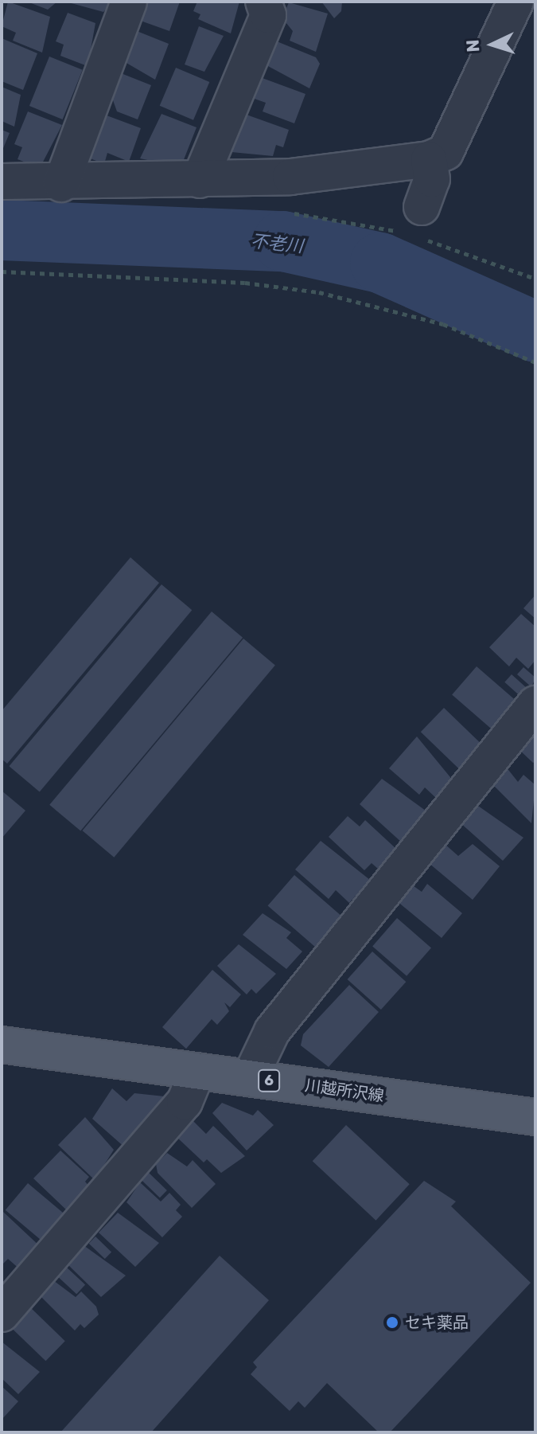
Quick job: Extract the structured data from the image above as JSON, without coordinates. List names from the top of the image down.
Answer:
{
  "streets": {
    "main road": ["6", "川越所沢線"]
  },
  "water": ["不老川"],
  "places": ["セキ薬品"],
  "north": "left"
}
